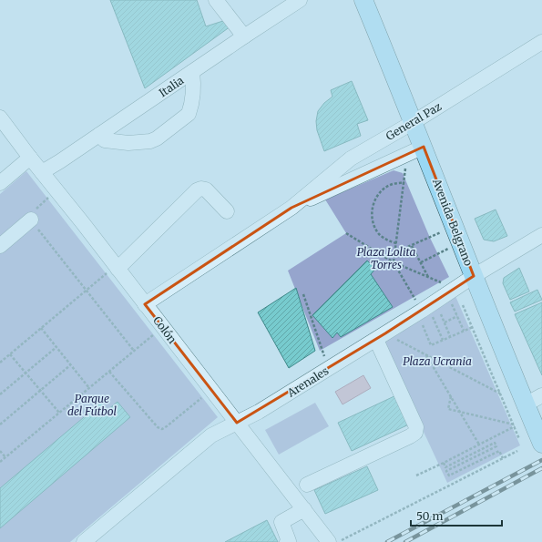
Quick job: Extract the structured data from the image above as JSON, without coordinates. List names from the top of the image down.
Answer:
{
  "streets": {
    "main road": ["Avenida Belgrano"],
    "street": [
      "Italia",
      "General Paz",
      "Colón",
      "Arenales"
    ]
  },
  "crossings": [
    ["Italia", "Colón"],
    ["General Paz", "Avenida Belgrano"],
    ["General Paz", "Colón"],
    ["Avenida Belgrano", "Arenales"],
    ["Colón", "Arenales"]
  ],
  "parks": ["Plaza Lolita Torres", "Plaza Ucrania", "Parque del Fútbol"],
  "scale_bar": "50 m"
}
